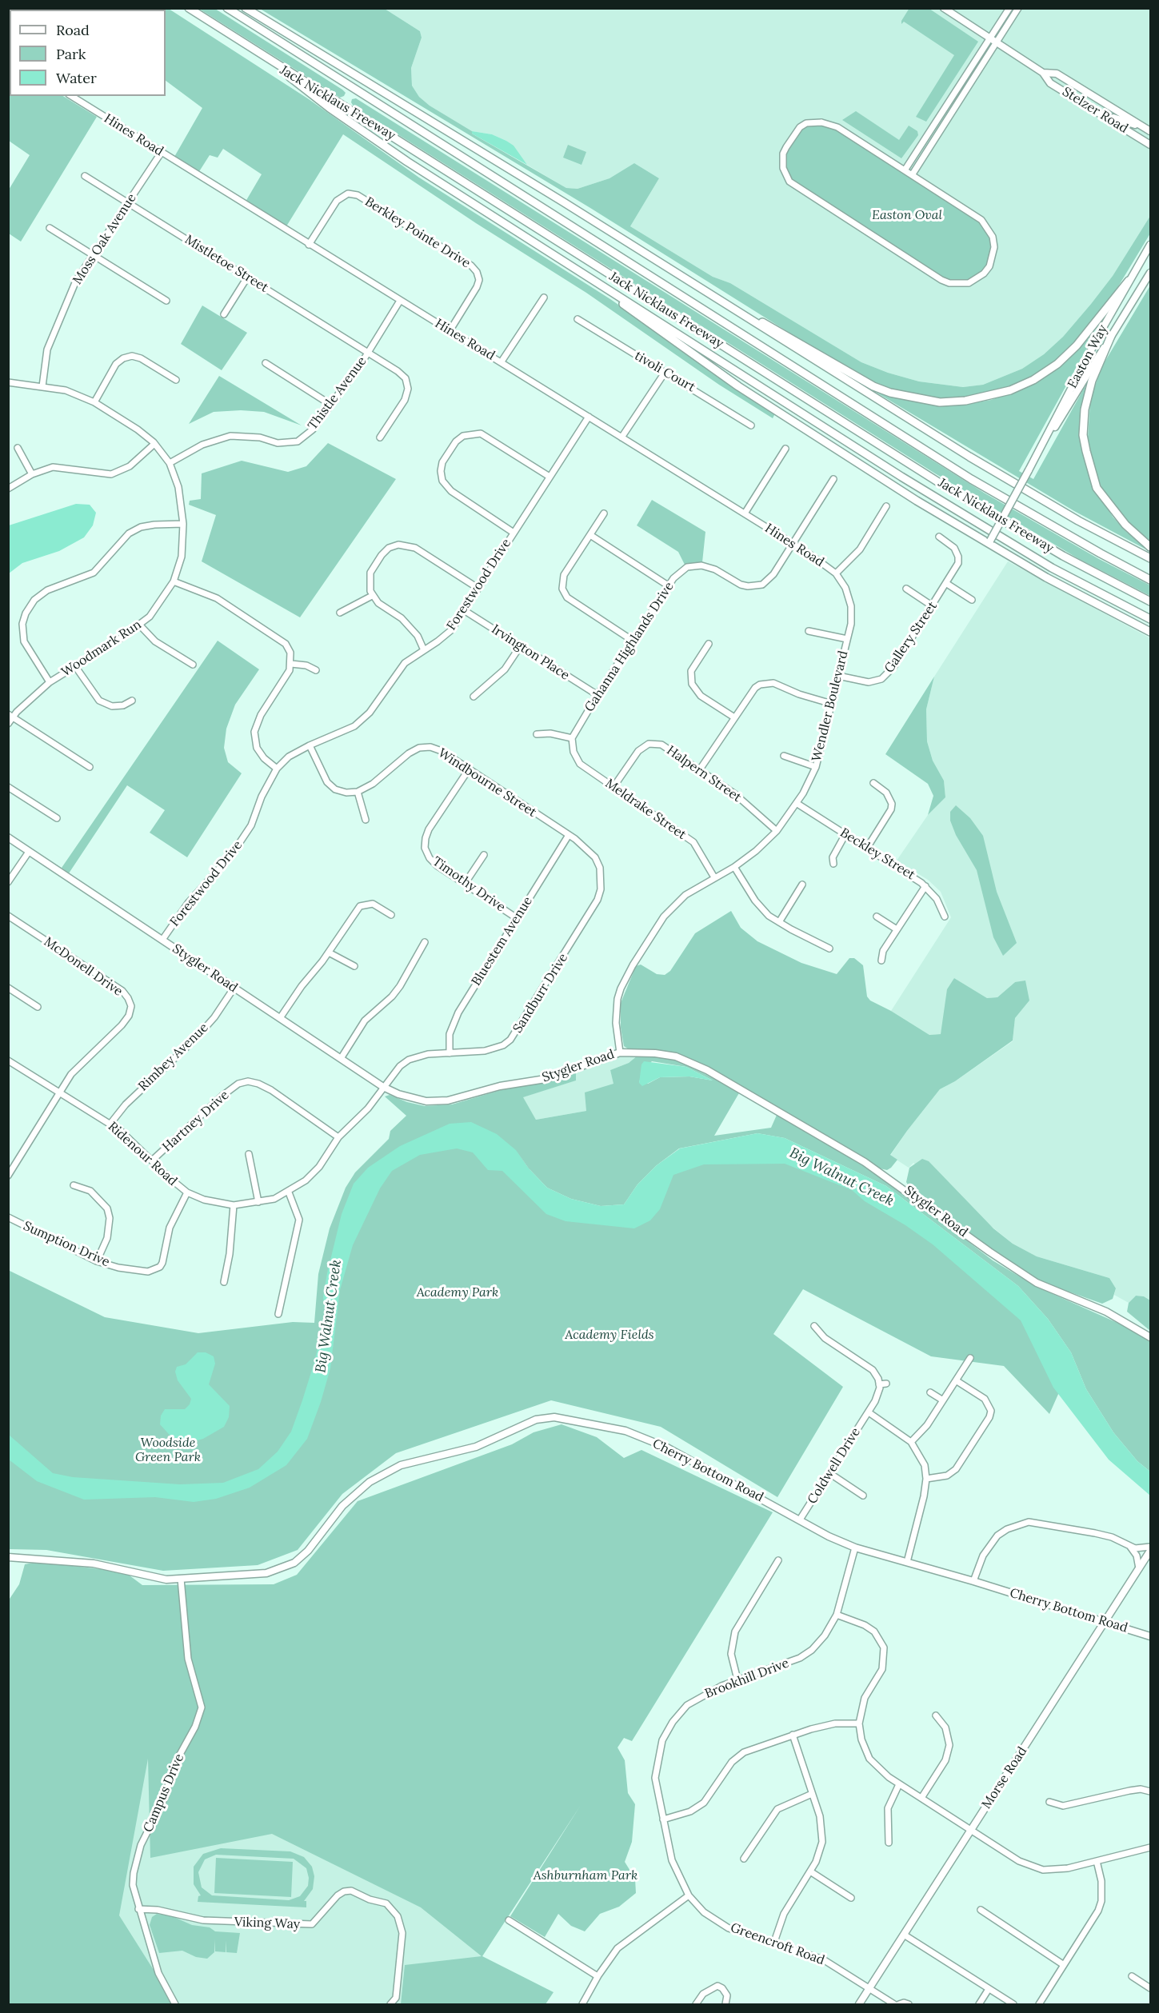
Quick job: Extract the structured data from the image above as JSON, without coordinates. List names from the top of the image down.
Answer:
{
  "streets": {
    "highway": ["Jack Nicklaus Freeway"],
    "main road": [
      "Stelzer Road",
      "Easton Way",
      "Stygler Road",
      "Cherry Bottom Road",
      "Morse Road"
    ],
    "street": [
      "Hines Road",
      "Berkley Pointe Drive",
      "Moss Oak Avenue",
      "Mistletoe Street",
      "tivoli Court",
      "Thistle Avenue",
      "Forestwood Drive",
      "Gallery Street",
      "Gahanna Highlands Drive",
      "Woodmark Run",
      "Irvington Place",
      "Wendler Boulevard",
      "Halpern Street",
      "Windbourne Street",
      "Meldrake Street",
      "Beckley Street",
      "Timothy Drive",
      "Bluestem Avenue",
      "McDonell Drive",
      "Sandburr Drive",
      "Rimbey Avenue",
      "Hartney Drive",
      "Ridenour Road",
      "Sumption Drive",
      "Coldwell Drive",
      "Brookhill Drive",
      "Campus Drive",
      "Viking Way",
      "Greencroft Road"
    ]
  },
  "crossings": [
    ["Hines Road", "Berkley Pointe Drive"],
    ["Hines Road", "Moss Oak Avenue"],
    ["Hines Road", "tivoli Court"],
    ["Hines Road", "Thistle Avenue"],
    ["Hines Road", "Forestwood Drive"],
    ["Hines Road", "Gahanna Highlands Drive"],
    ["Hines Road", "Wendler Boulevard"],
    ["Moss Oak Avenue", "Mistletoe Street"],
    ["Moss Oak Avenue", "Woodmark Run"],
    ["Mistletoe Street", "Thistle Avenue"],
    ["Thistle Avenue", "Woodmark Run"],
    ["Forestwood Drive", "Irvington Place"],
    ["Forestwood Drive", "Stygler Road"],
    ["Gallery Street", "Wendler Boulevard"],
    ["Gahanna Highlands Drive", "Irvington Place"],
    ["Gahanna Highlands Drive", "Meldrake Street"],
    ["Wendler Boulevard", "Halpern Street"],
    ["Wendler Boulevard", "Meldrake Street"],
    ["Wendler Boulevard", "Beckley Street"],
    ["Wendler Boulevard", "Stygler Road"],
    ["Halpern Street", "Meldrake Street"],
    ["Windbourne Street", "Timothy Drive"],
    ["Windbourne Street", "Bluestem Avenue"],
    ["Windbourne Street", "Sandburr Drive"],
    ["Timothy Drive", "Bluestem Avenue"],
    ["Bluestem Avenue", "Sandburr Drive"],
    ["McDonell Drive", "Ridenour Road"],
    ["Stygler Road", "Sandburr Drive"],
    ["Stygler Road", "Rimbey Avenue"],
    ["Stygler Road", "Ridenour Road"],
    ["Sandburr Drive", "Ridenour Road"],
    ["Rimbey Avenue", "Ridenour Road"],
    ["Hartney Drive", "Ridenour Road"],
    ["Ridenour Road", "Sumption Drive"],
    ["Coldwell Drive", "Cherry Bottom Road"],
    ["Cherry Bottom Road", "Brookhill Drive"],
    ["Cherry Bottom Road", "Morse Road"],
    ["Cherry Bottom Road", "Campus Drive"],
    ["Brookhill Drive", "Greencroft Road"],
    ["Morse Road", "Greencroft Road"],
    ["Campus Drive", "Viking Way"]
  ],
  "water": ["Big Walnut Creek"],
  "parks": [
    "Easton Oval",
    "Academy Park",
    "Academy Fields",
    "Woodside Green Park",
    "Ashburnham Park"
  ],
  "legend": ["Road", "Park", "Water"]
}
